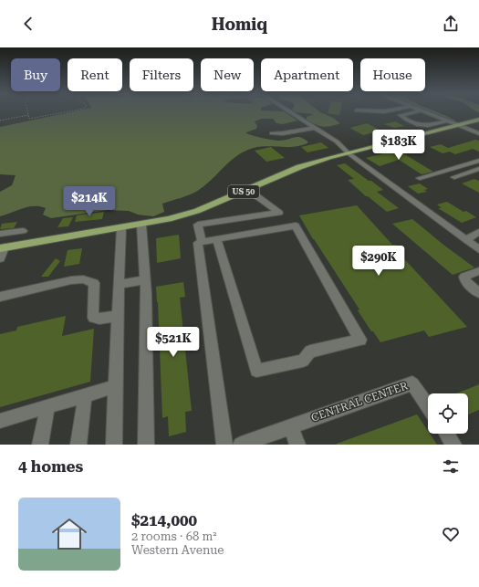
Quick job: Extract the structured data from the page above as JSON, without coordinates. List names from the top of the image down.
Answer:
{
  "streets": {
    "main road": ["US 50"],
    "street": ["CENTRAL CENTER"]
  },
  "page": {
    "header": "Homiq",
    "chip": [
      "Buy",
      "Rent",
      "Filters",
      "New",
      "Apartment",
      "House"
    ],
    "price": [
      "$183K",
      "$214K",
      "$290K",
      "$521K"
    ],
    "heading": "4 homes",
    "list": [
      {
        "name": "$214,000",
        "note": "2 rooms · 68 m² · Western Avenue"
      }
    ]
  }
}
